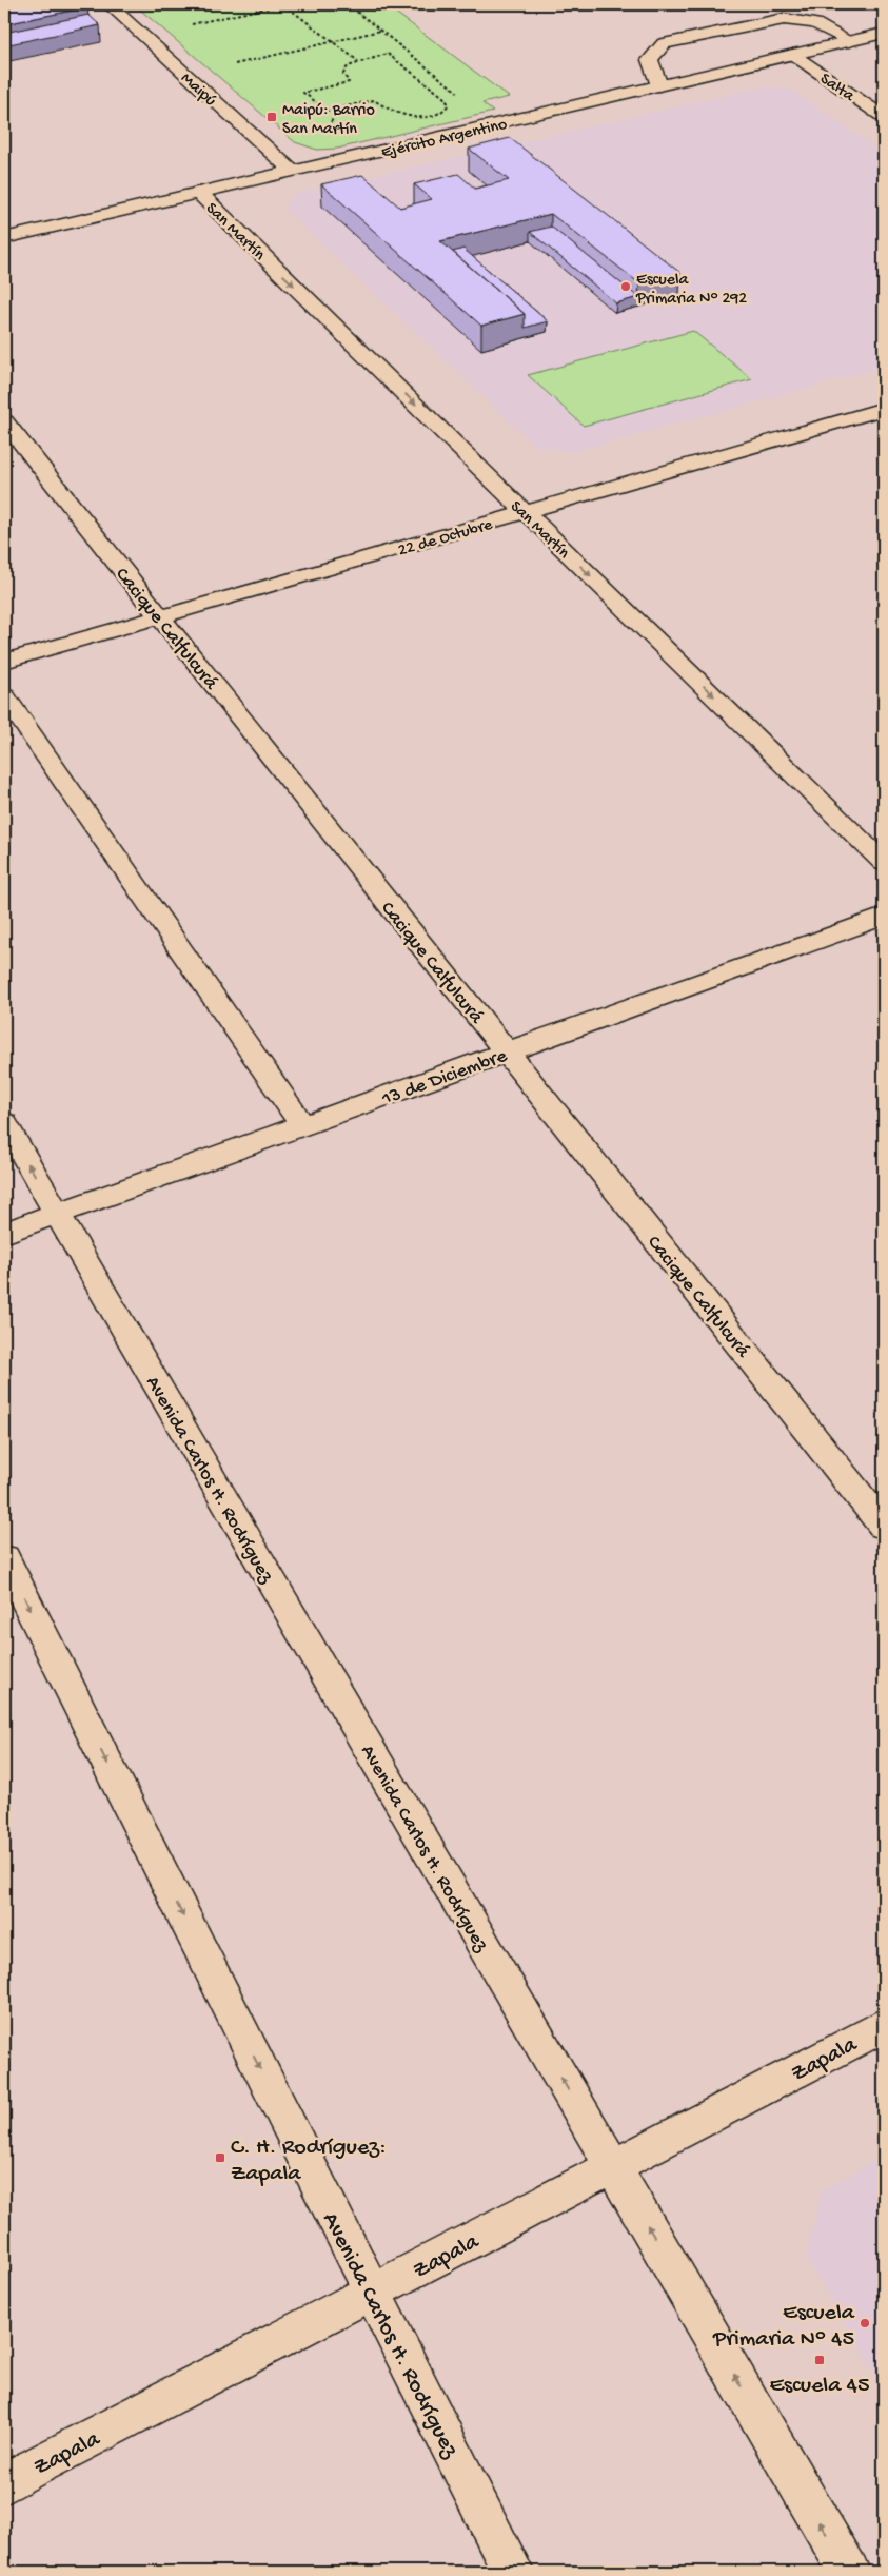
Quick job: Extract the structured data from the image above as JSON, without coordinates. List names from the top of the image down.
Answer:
{
  "streets": {
    "street": [
      "Salta",
      "Maipú",
      "Ejército Argentino",
      "San Martín",
      "22 de Octubre",
      "Cacique Calfulcurá",
      "13 de Diciembre",
      "Avenida Carlos H. Rodríguez",
      "Zapala"
    ]
  },
  "crossings": [
    ["Salta", "Ejército Argentino"],
    ["Maipú", "Ejército Argentino"],
    ["Ejército Argentino", "San Martín"],
    ["San Martín", "22 de Octubre"],
    ["22 de Octubre", "Cacique Calfulcurá"],
    ["Cacique Calfulcurá", "13 de Diciembre"],
    ["13 de Diciembre", "Avenida Carlos H. Rodríguez"],
    ["Avenida Carlos H. Rodríguez", "Zapala"]
  ],
  "one_way": ["San Martín"],
  "places": {
    "transit": ["Maipú: Barrio San Martín", "C. H. Rodríguez: Zapala", "Escuela 45"],
    "other": ["Escuela Primaria N° 292", "Escuela Primaria N° 45"]
  }
}
